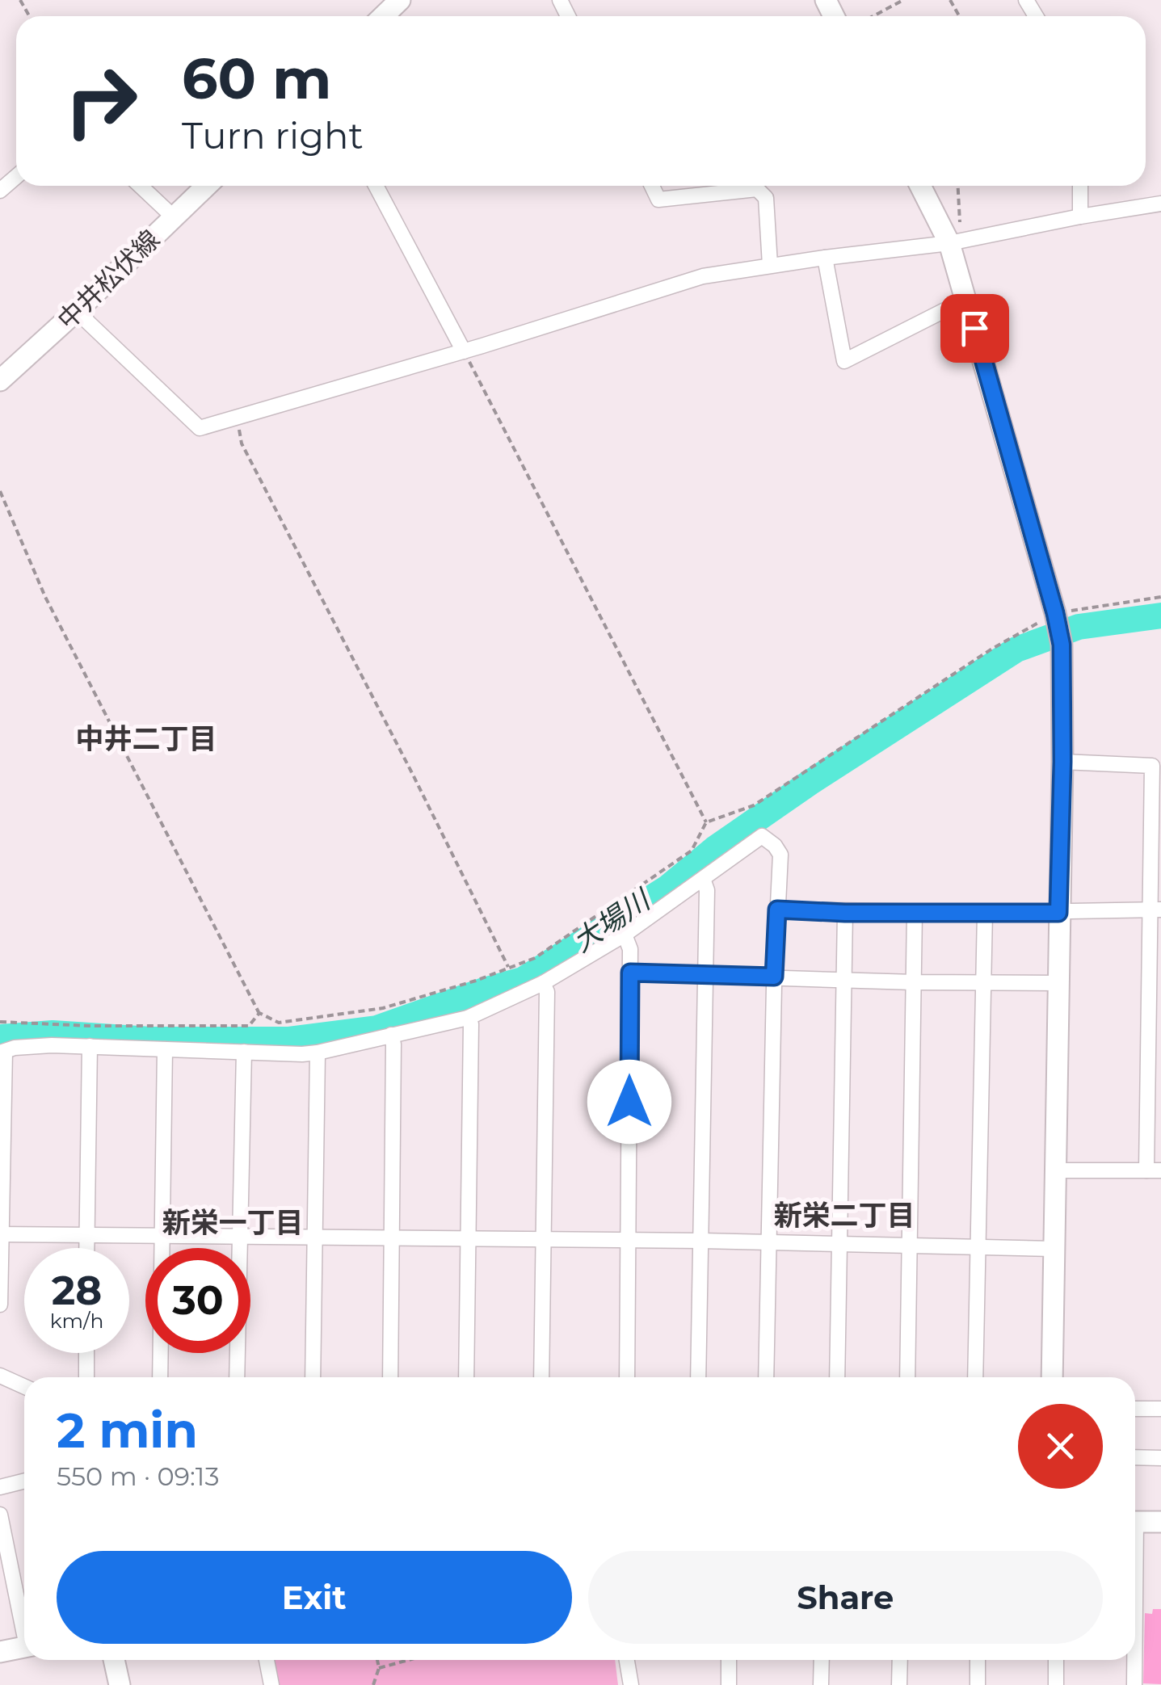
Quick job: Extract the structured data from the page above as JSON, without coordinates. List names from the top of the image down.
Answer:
{
  "streets": {
    "street": ["中井松伏線"]
  },
  "districts": ["中井二丁目", "新栄二丁目", "新栄一丁目"],
  "water": ["大場川"],
  "page": {
    "turn": ["60 m", "Turn right"],
    "speed": "28 km/h",
    "limit": "30",
    "heading": ["2 min", "550 m · 09:13"],
    "buttons": ["Exit", "Share"]
  }
}
